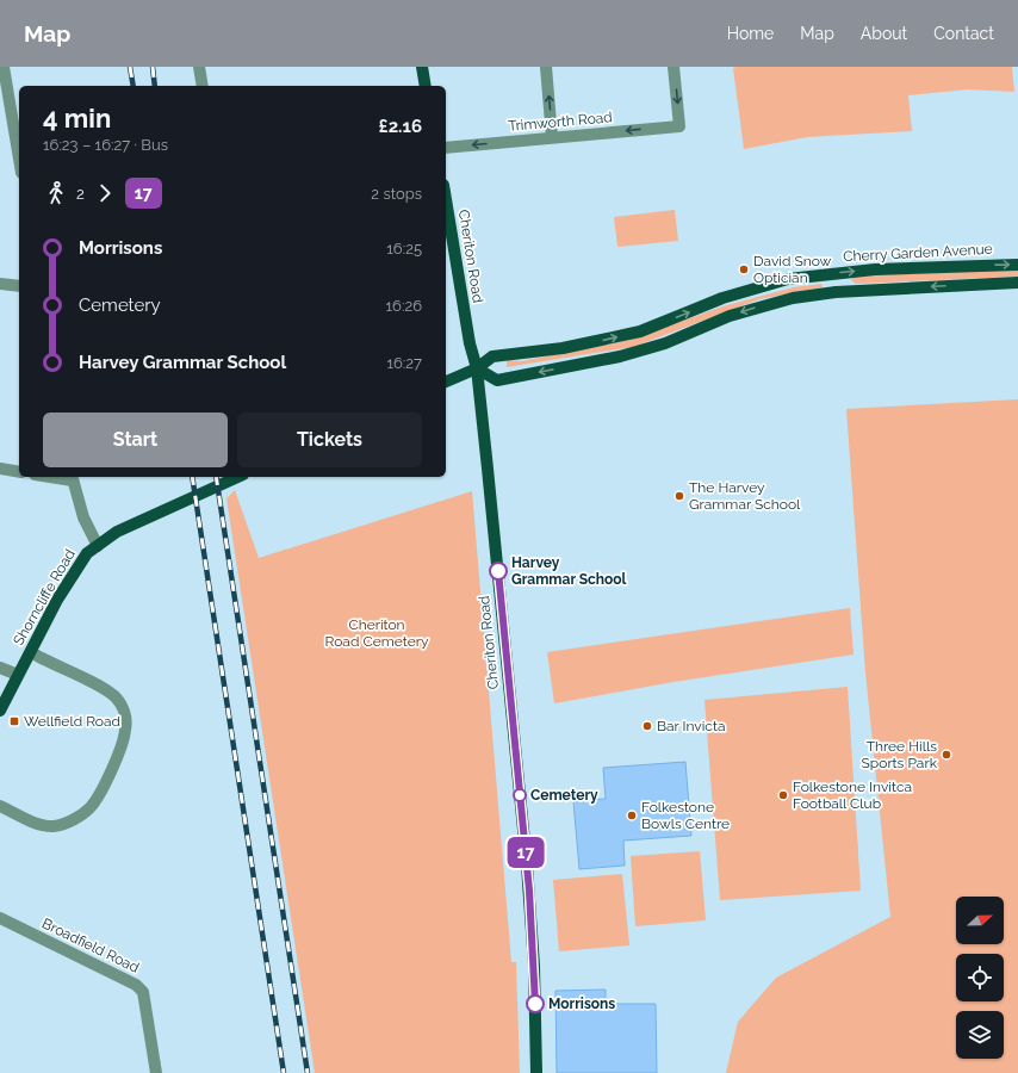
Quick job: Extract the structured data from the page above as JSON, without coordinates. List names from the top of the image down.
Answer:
{
  "streets": {
    "main road": ["Cherry Garden Avenue", "Cheriton Road", "Shorncliffe Road"],
    "street": ["Trimworth Road", "Broadfield Road"]
  },
  "crossings": [
    ["Cherry Garden Avenue", "Cheriton Road"]
  ],
  "one_way": ["Trimworth Road"],
  "parks": ["Cheriton Road Cemetery"],
  "places": {
    "other": [
      "David Snow Optician",
      "The Harvey Grammar School",
      "Harvey Grammar School",
      "Bar Invicta",
      "Three Hills Sports Park",
      "Cemetery",
      "Folkestone Invitca Football Club",
      "Folkestone Bowls Centre",
      "Morrisons"
    ],
    "transit": ["Wellfield Road"]
  },
  "lines": ["bus line 17"],
  "north": "right",
  "page": {
    "header": "Map",
    "nav": [
      "Home",
      "Map",
      "About",
      "Contact"
    ],
    "on_map": "17",
    "heading": ["4 min", "16:23 – 16:27 · Bus", "£2.16"],
    "legs": ["2", "17", "2 stops"],
    "list": [
      {
        "name": "Morrisons",
        "value": "16:25"
      },
      {
        "name": "Cemetery",
        "value": "16:26"
      },
      {
        "name": "Harvey Grammar School",
        "value": "16:27"
      }
    ],
    "buttons": ["Start", "Tickets"]
  }
}
